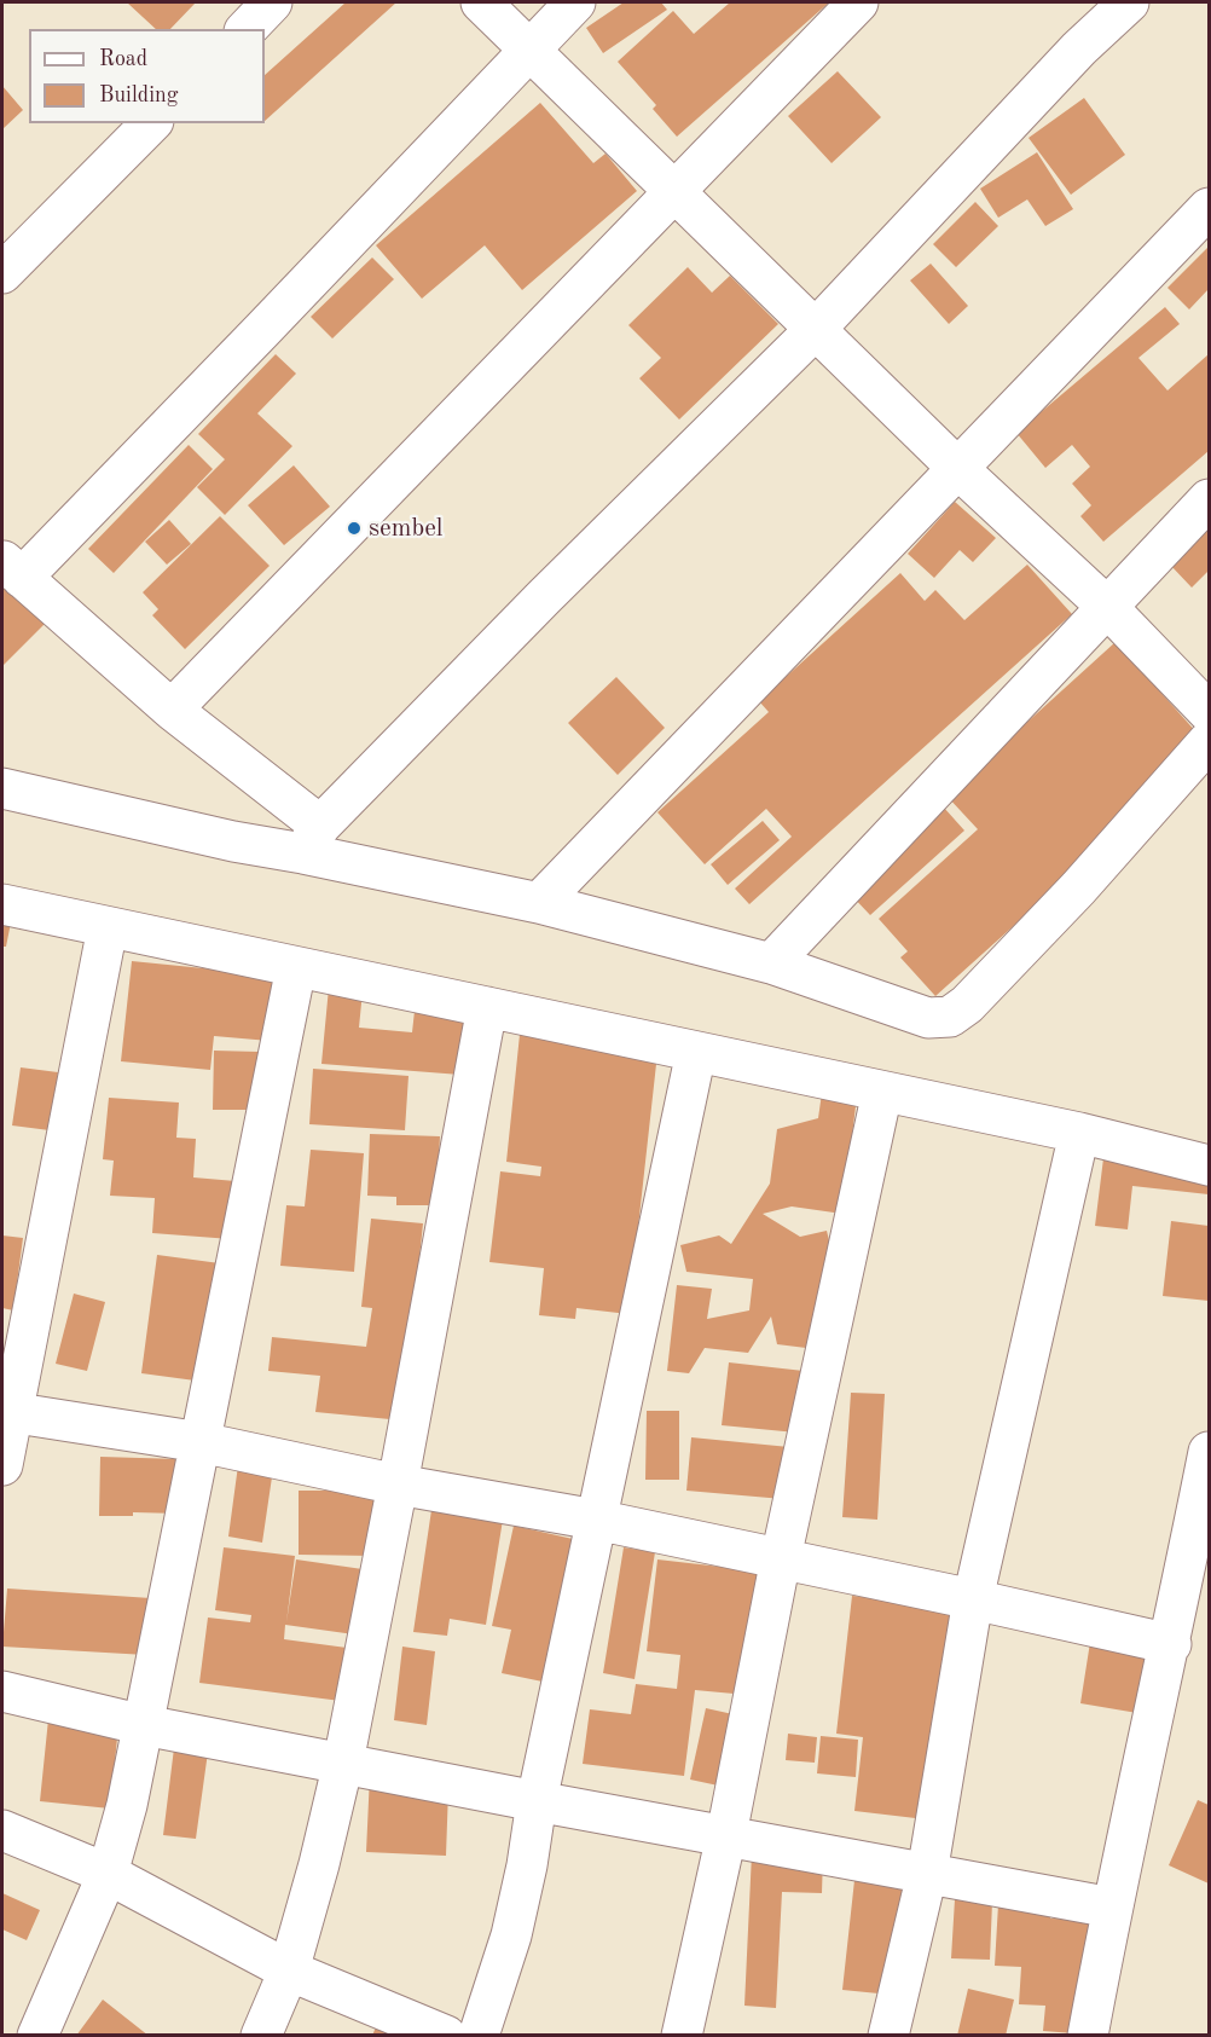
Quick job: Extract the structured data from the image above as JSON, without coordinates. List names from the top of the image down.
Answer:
{
  "places": ["sembel"],
  "legend": ["Road", "Building"]
}
